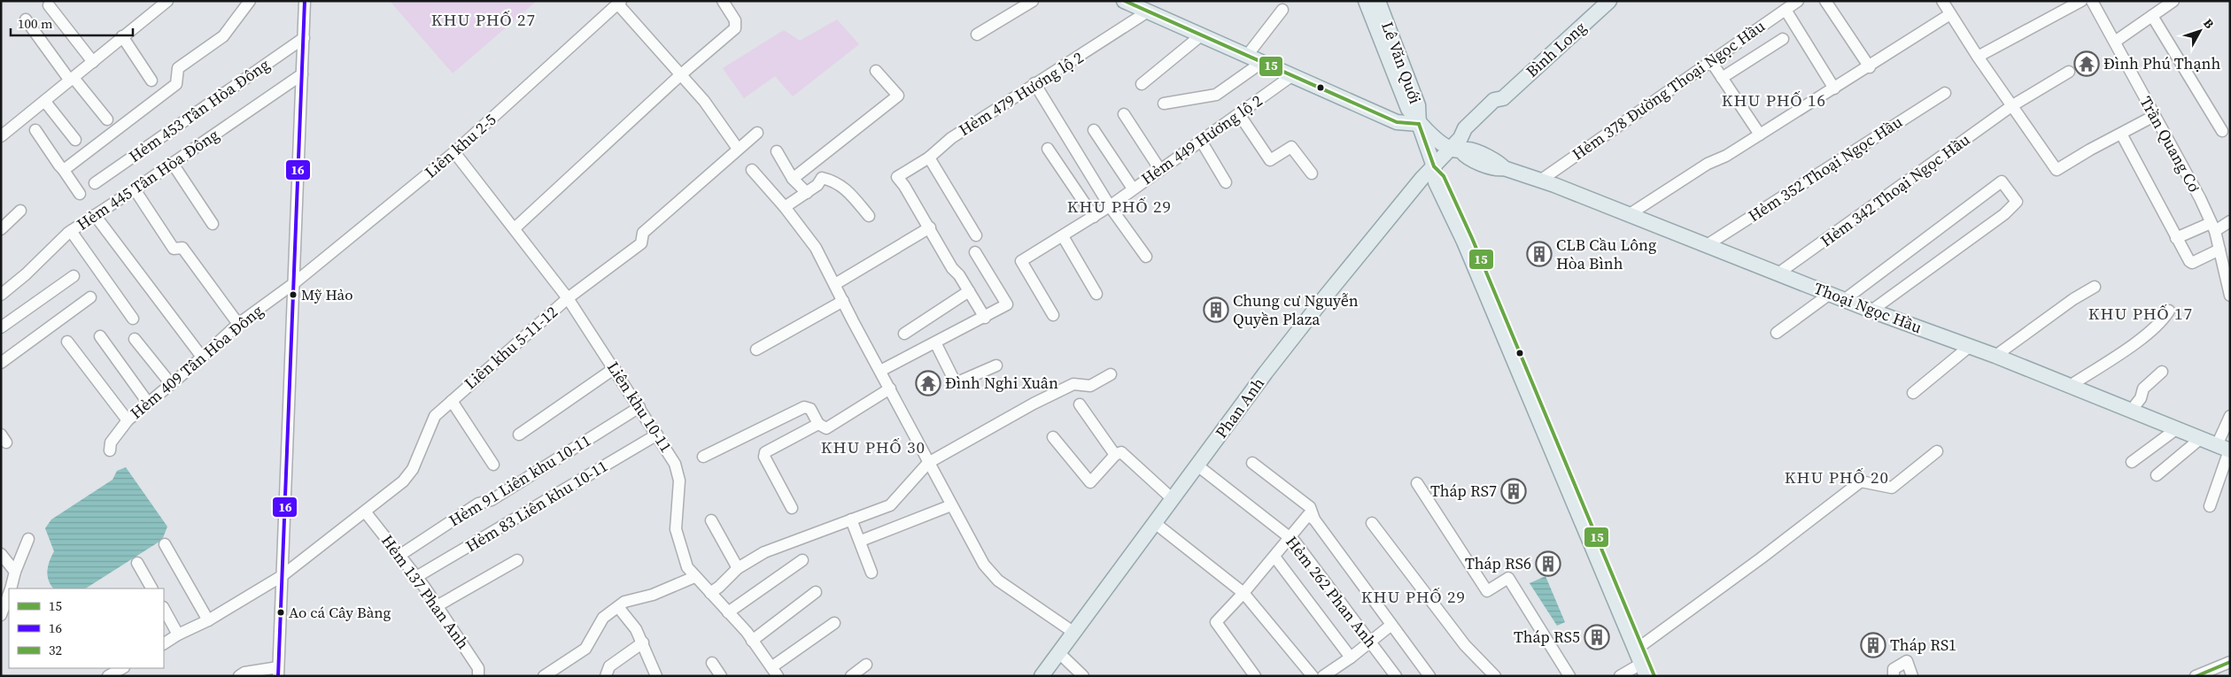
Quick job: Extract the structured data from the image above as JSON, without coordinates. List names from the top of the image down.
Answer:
{
  "streets": {
    "main road": [
      "Bình Long",
      "Lê Văn Quới",
      "Thoại Ngọc Hầu",
      "Phan Anh"
    ],
    "street": [
      "Hẻm 378 Đường Thoại Ngọc Hầu",
      "Hẻm 479 Hương lộ 2",
      "Hẻm 453 Tân Hòa Đông",
      "Hẻm 449 Hương lộ 2",
      "Trần Quang Cơ",
      "Liên khu 2-5",
      "Hẻm 352 Thoại Ngọc Hầu",
      "Hẻm 445 Tân Hòa Đông",
      "Hẻm 342 Thoại Ngọc Hầu",
      "Liên khu 5-11-12",
      "Hẻm 409 Tân Hòa Đông",
      "Liên khu 10-11",
      "Hẻm 91 Liên khu 10-11",
      "Hẻm 83 Liên khu 10-11",
      "Hẻm 137 Phan Anh",
      "Hẻm 262 Phan Anh"
    ]
  },
  "crossings": [
    ["Bình Long", "Thoại Ngọc Hầu"],
    ["Bình Long", "Phan Anh"],
    ["Lê Văn Quới", "Thoại Ngọc Hầu"],
    ["Hẻm 378 Đường Thoại Ngọc Hầu", "Thoại Ngọc Hầu"],
    ["Liên khu 2-5", "Hẻm 409 Tân Hòa Đông"],
    ["Liên khu 2-5", "Liên khu 10-11"],
    ["Hẻm 352 Thoại Ngọc Hầu", "Thoại Ngọc Hầu"],
    ["Hẻm 342 Thoại Ngọc Hầu", "Thoại Ngọc Hầu"],
    ["Thoại Ngọc Hầu", "Phan Anh"],
    ["Liên khu 5-11-12", "Liên khu 10-11"],
    ["Liên khu 5-11-12", "Hẻm 137 Phan Anh"],
    ["Liên khu 10-11", "Hẻm 91 Liên khu 10-11"],
    ["Liên khu 10-11", "Hẻm 83 Liên khu 10-11"],
    ["Phan Anh", "Hẻm 262 Phan Anh"],
    ["Hẻm 91 Liên khu 10-11", "Hẻm 137 Phan Anh"],
    ["Hẻm 83 Liên khu 10-11", "Hẻm 137 Phan Anh"]
  ],
  "districts": [
    "KHU PHỐ 27",
    "KHU PHỐ 16",
    "KHU PHỐ 29",
    "KHU PHỐ 17",
    "KHU PHỐ 30",
    "KHU PHỐ 20",
    "KHU PHỐ 29"
  ],
  "places": {
    "temple": ["Đình Phú Thạnh", "Đình Nghi Xuân"],
    "building": [
      "CLB Cầu Lông Hòa Bình",
      "Chung cư Nguyễn Quyền Plaza",
      "Tháp RS7",
      "Tháp RS6",
      "Tháp RS5",
      "Tháp RS1"
    ],
    "other": ["Mỹ Hảo", "Ao cá Cây Bàng"]
  },
  "lines": ["transit line 15", "transit line 16", "transit line 32"],
  "legend": ["15", "16", "32"],
  "scale_bar": "100 m",
  "north": "top right"
}
